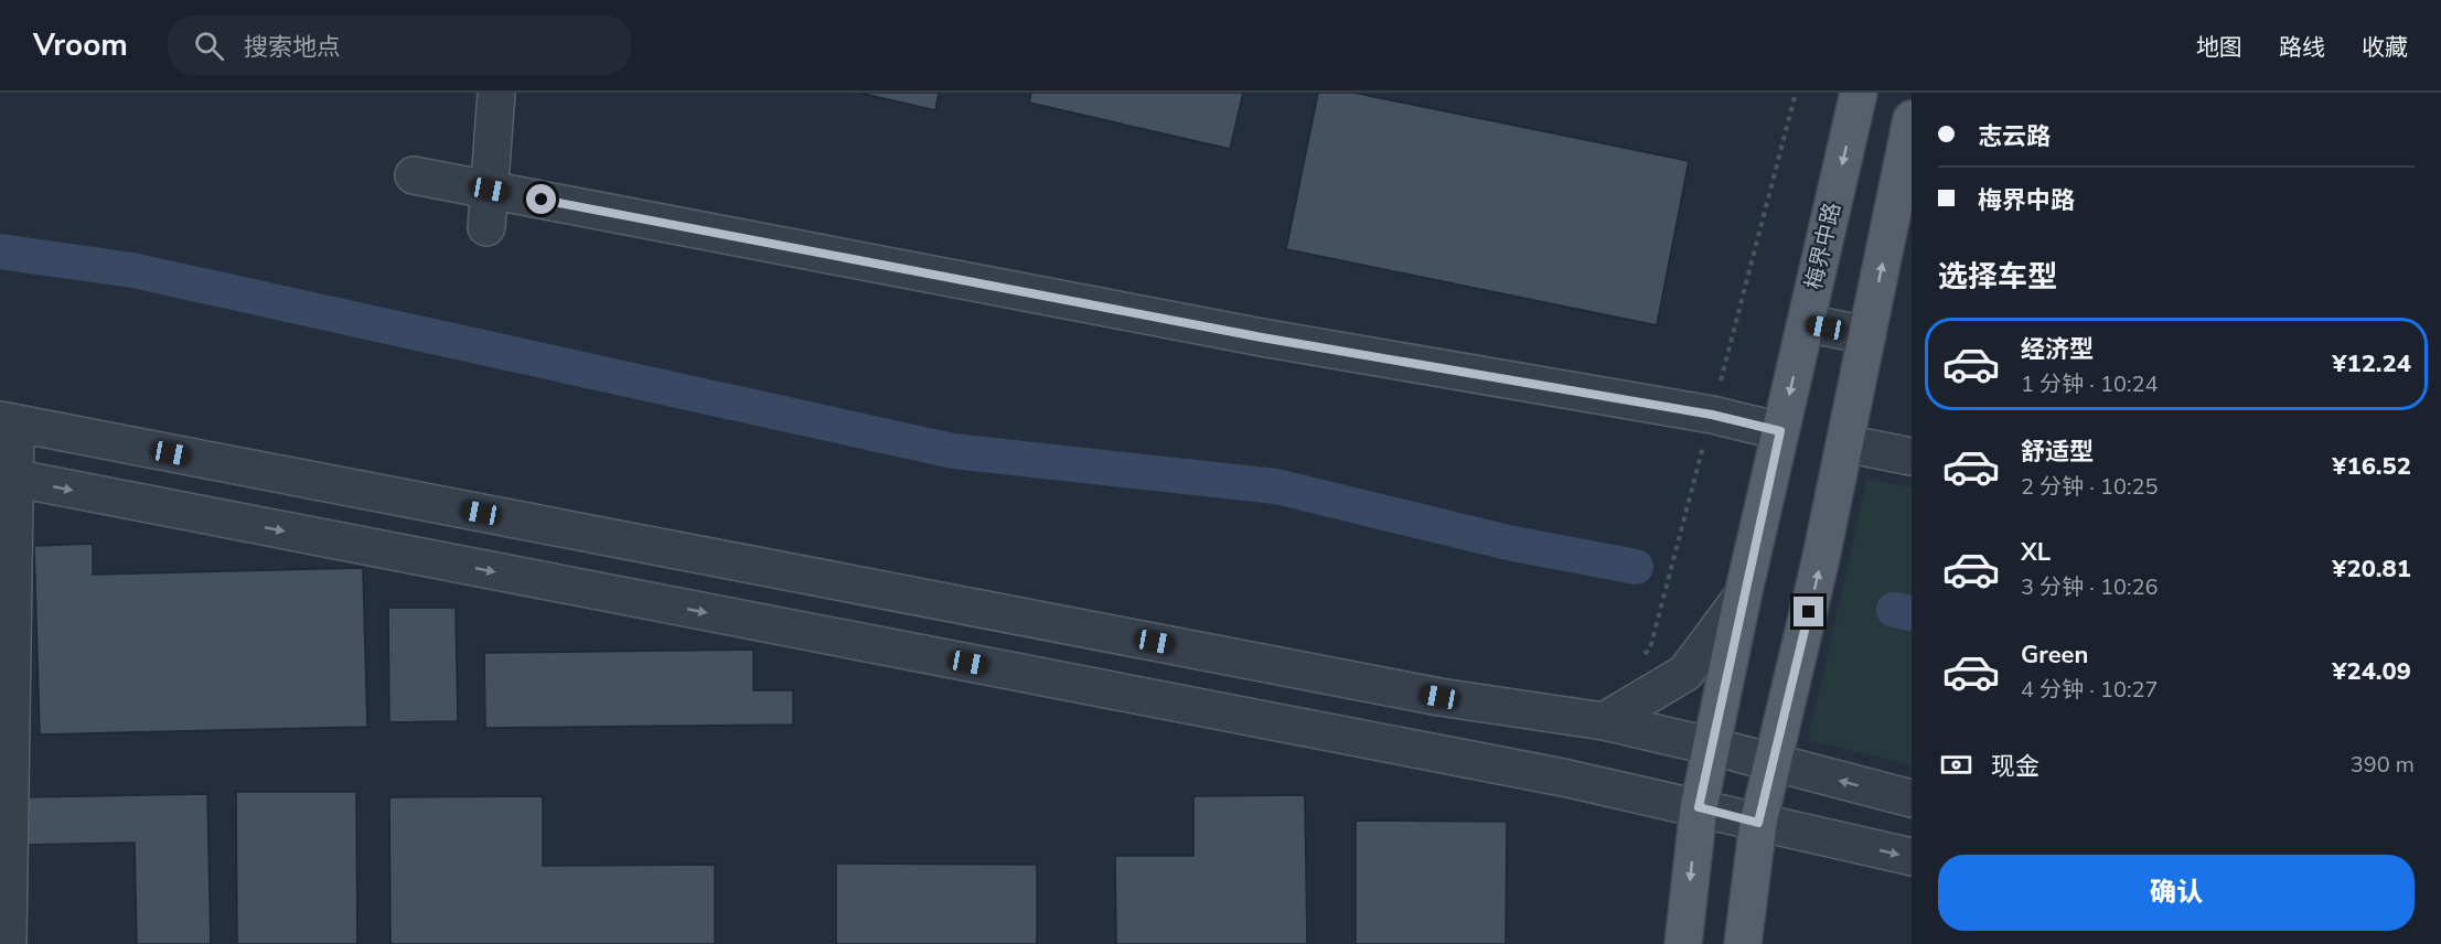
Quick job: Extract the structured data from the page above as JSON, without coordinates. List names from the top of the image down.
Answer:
{
  "streets": {
    "main road": ["梅界中路"]
  },
  "page": {
    "header": "Vroom",
    "search": "搜索地点",
    "nav": ["地图", "路线", "收藏"],
    "banner": ["志云路", "梅界中路"],
    "heading": "选择车型",
    "list": [
      {
        "name": "经济型",
        "note": "1 分钟 · 10:24",
        "value": "¥12.24"
      },
      {
        "name": "舒适型",
        "note": "2 分钟 · 10:25",
        "value": "¥16.52"
      },
      {
        "name": "XL",
        "note": "3 分钟 · 10:26",
        "value": "¥20.81"
      },
      {
        "name": "Green",
        "note": "4 分钟 · 10:27",
        "value": "¥24.09"
      }
    ],
    "pay": ["现金", "390 m"],
    "buttons": "确认"
  }
}
